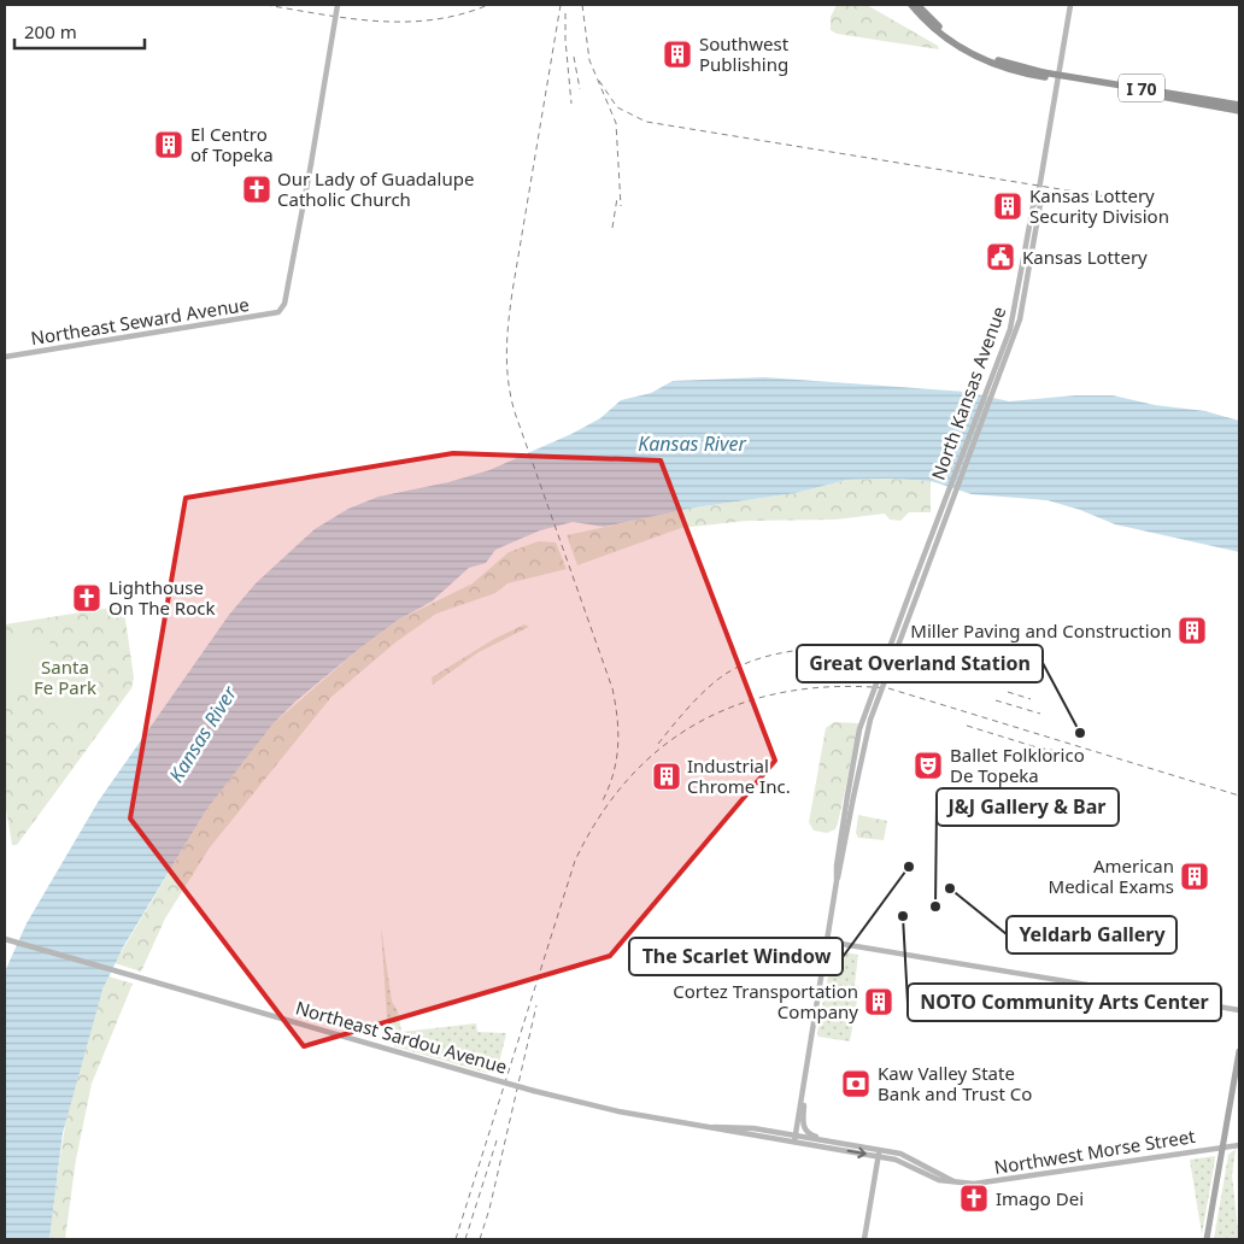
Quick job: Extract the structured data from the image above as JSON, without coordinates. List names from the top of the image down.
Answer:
{
  "streets": {
    "highway": ["I 70"],
    "main road": [
      "Northeast Seward Avenue",
      "North Kansas Avenue",
      "Northeast Sardou Avenue",
      "Northwest Morse Street"
    ]
  },
  "crossings": [
    ["Northeast Sardou Avenue", "Northwest Morse Street"]
  ],
  "water": ["Kansas River"],
  "parks": ["Santa Fe Park"],
  "places": {
    "building": [
      "Southwest Publishing",
      "El Centro of Topeka",
      "Kansas Lottery Security Division",
      "Miller Paving and Construction",
      "Industrial Chrome Inc.",
      "American Medical Exams",
      "Cortez Transportation Company"
    ],
    "church": ["Our Lady of Guadalupe Catholic Church", "Lighthouse On The Rock", "Imago Dei"],
    "public building": ["Kansas Lottery"],
    "other": [
      "Great Overland Station",
      "The Scarlet Window",
      "Yeldarb Gallery",
      "J&J Gallery & Bar",
      "NOTO Community Arts Center"
    ],
    "theatre": ["Ballet Folklorico De Topeka"],
    "bank": ["Kaw Valley State Bank and Trust Co"]
  },
  "scale_bar": "200 m"
}
